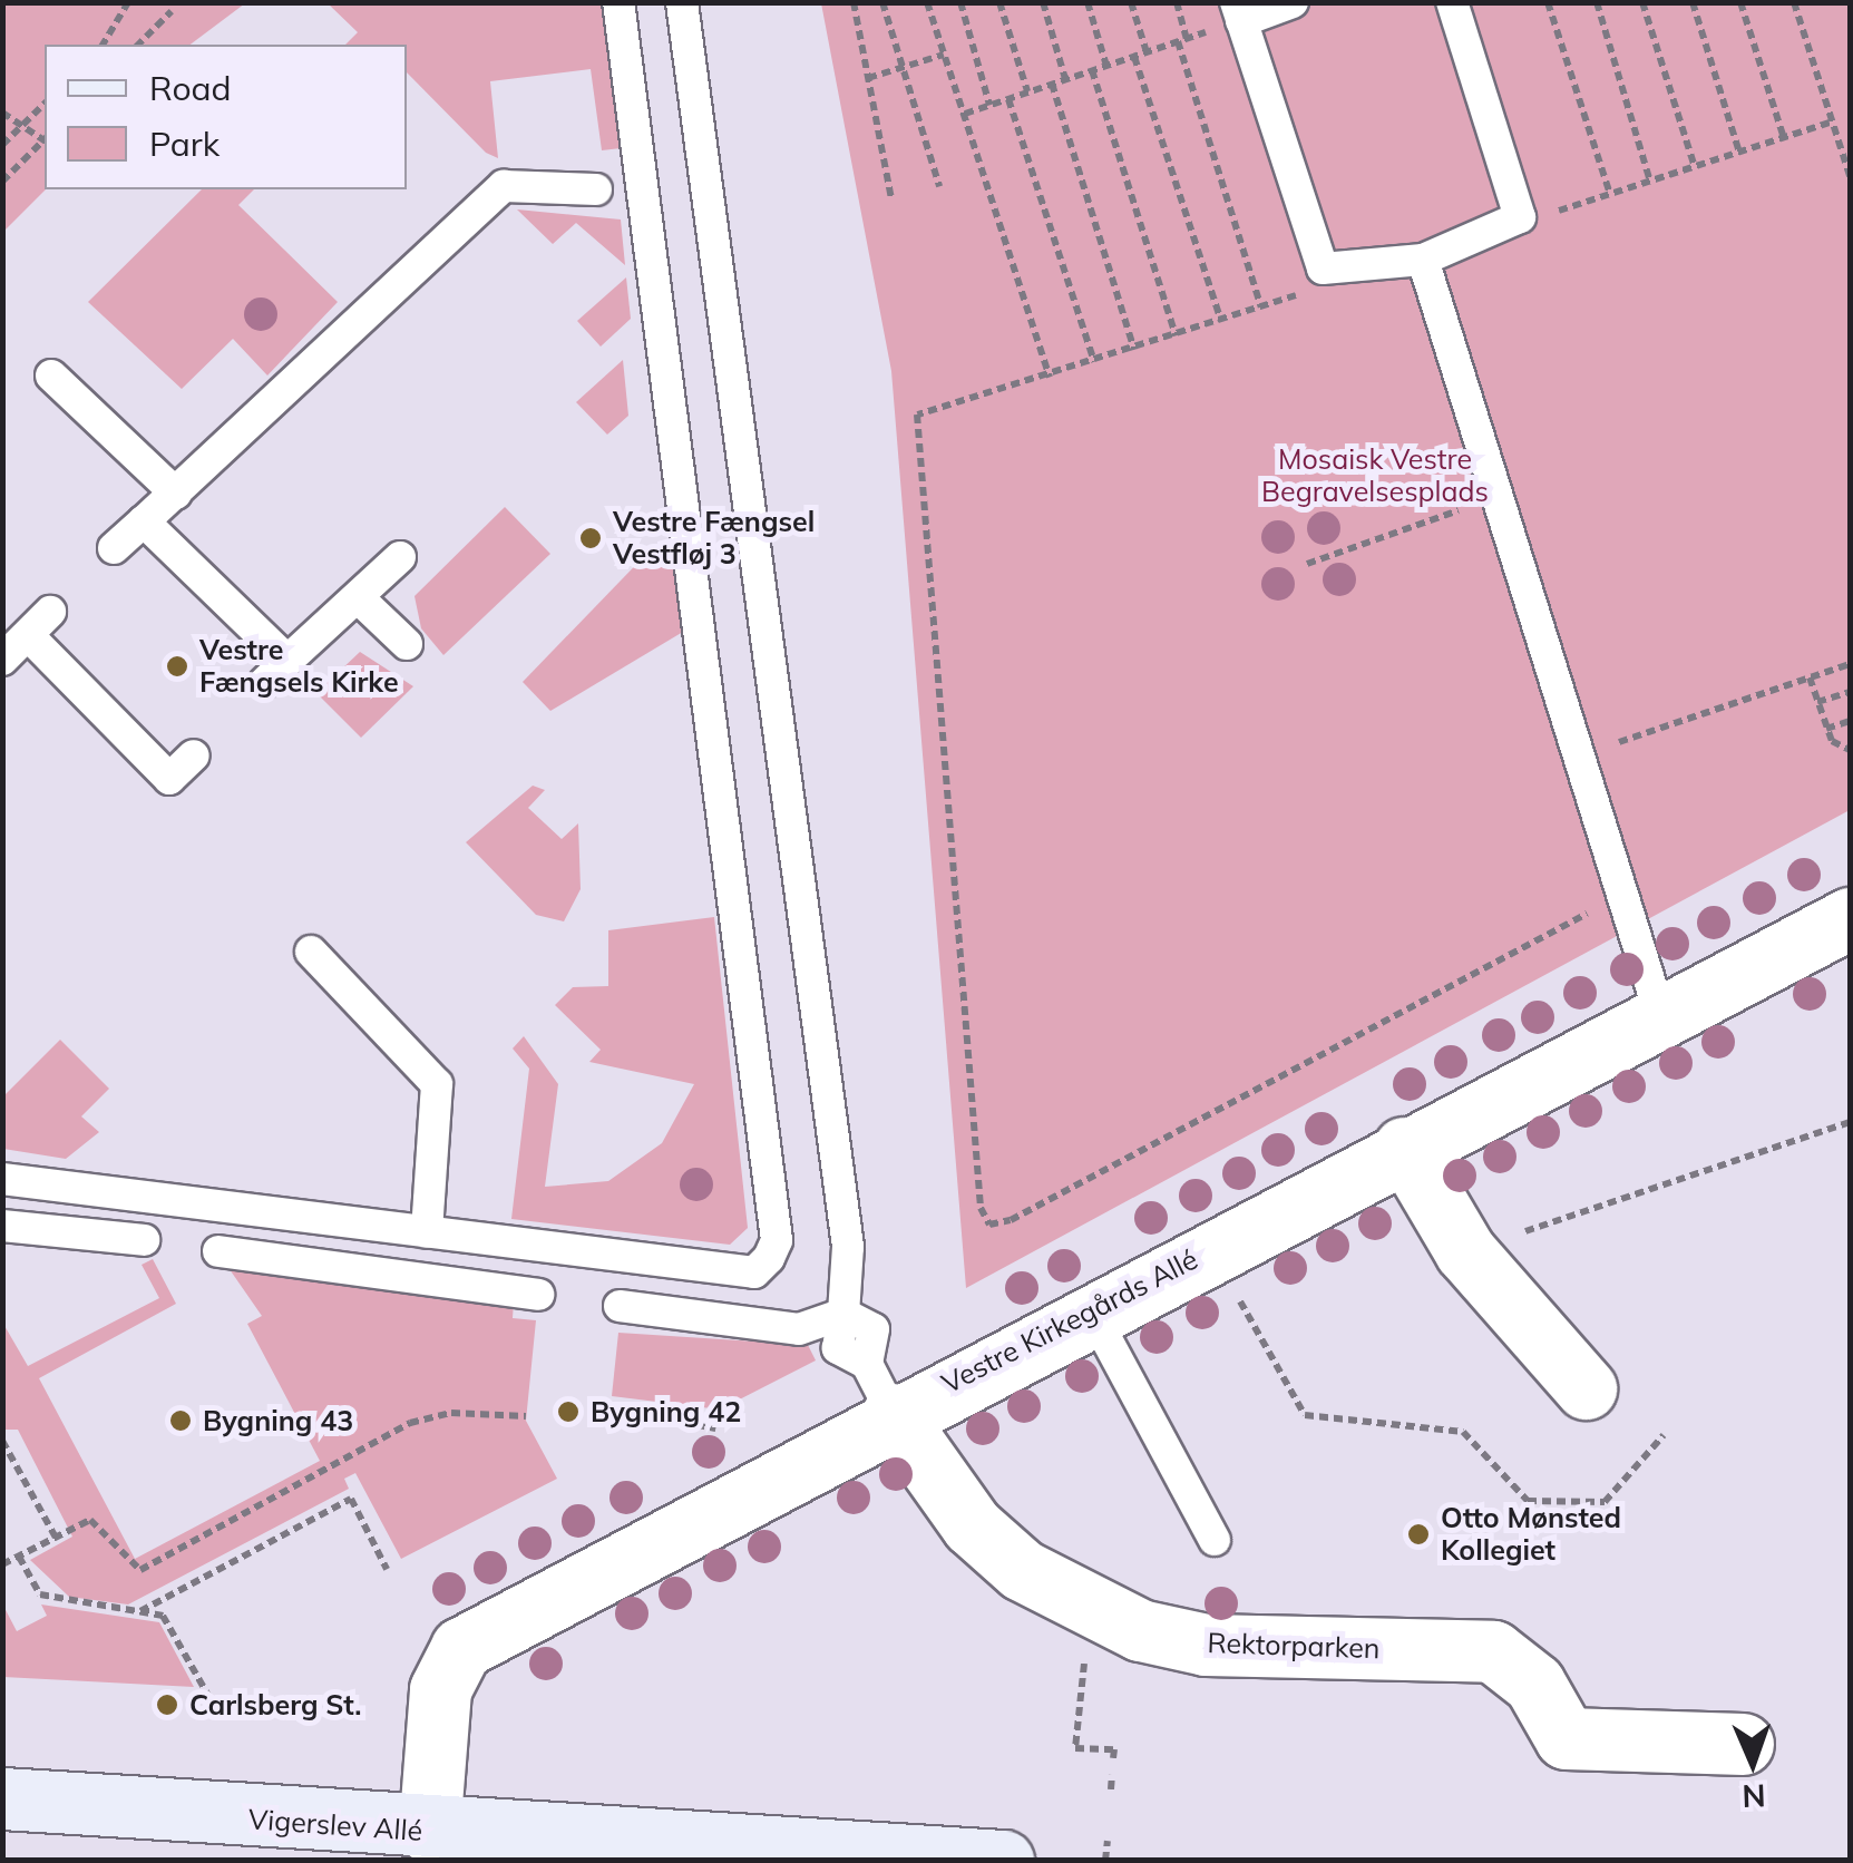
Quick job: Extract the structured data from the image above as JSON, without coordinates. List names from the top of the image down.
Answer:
{
  "streets": {
    "street": ["Vestre Kirkegårds Allé", "Rektorparken", "Vigerslev Allé"]
  },
  "crossings": [
    ["Vestre Kirkegårds Allé", "Rektorparken"],
    ["Vestre Kirkegårds Allé", "Vigerslev Allé"]
  ],
  "parks": ["Mosaisk Vestre Begravelsesplads"],
  "places": [
    "Vestre Fængsel Vestfløj 3",
    "Vestre Fængsels Kirke",
    "Bygning 42",
    "Bygning 43",
    "Otto Mønsted Kollegiet",
    "Carlsberg St."
  ],
  "legend": ["Road", "Park"],
  "north": "bottom"
}
